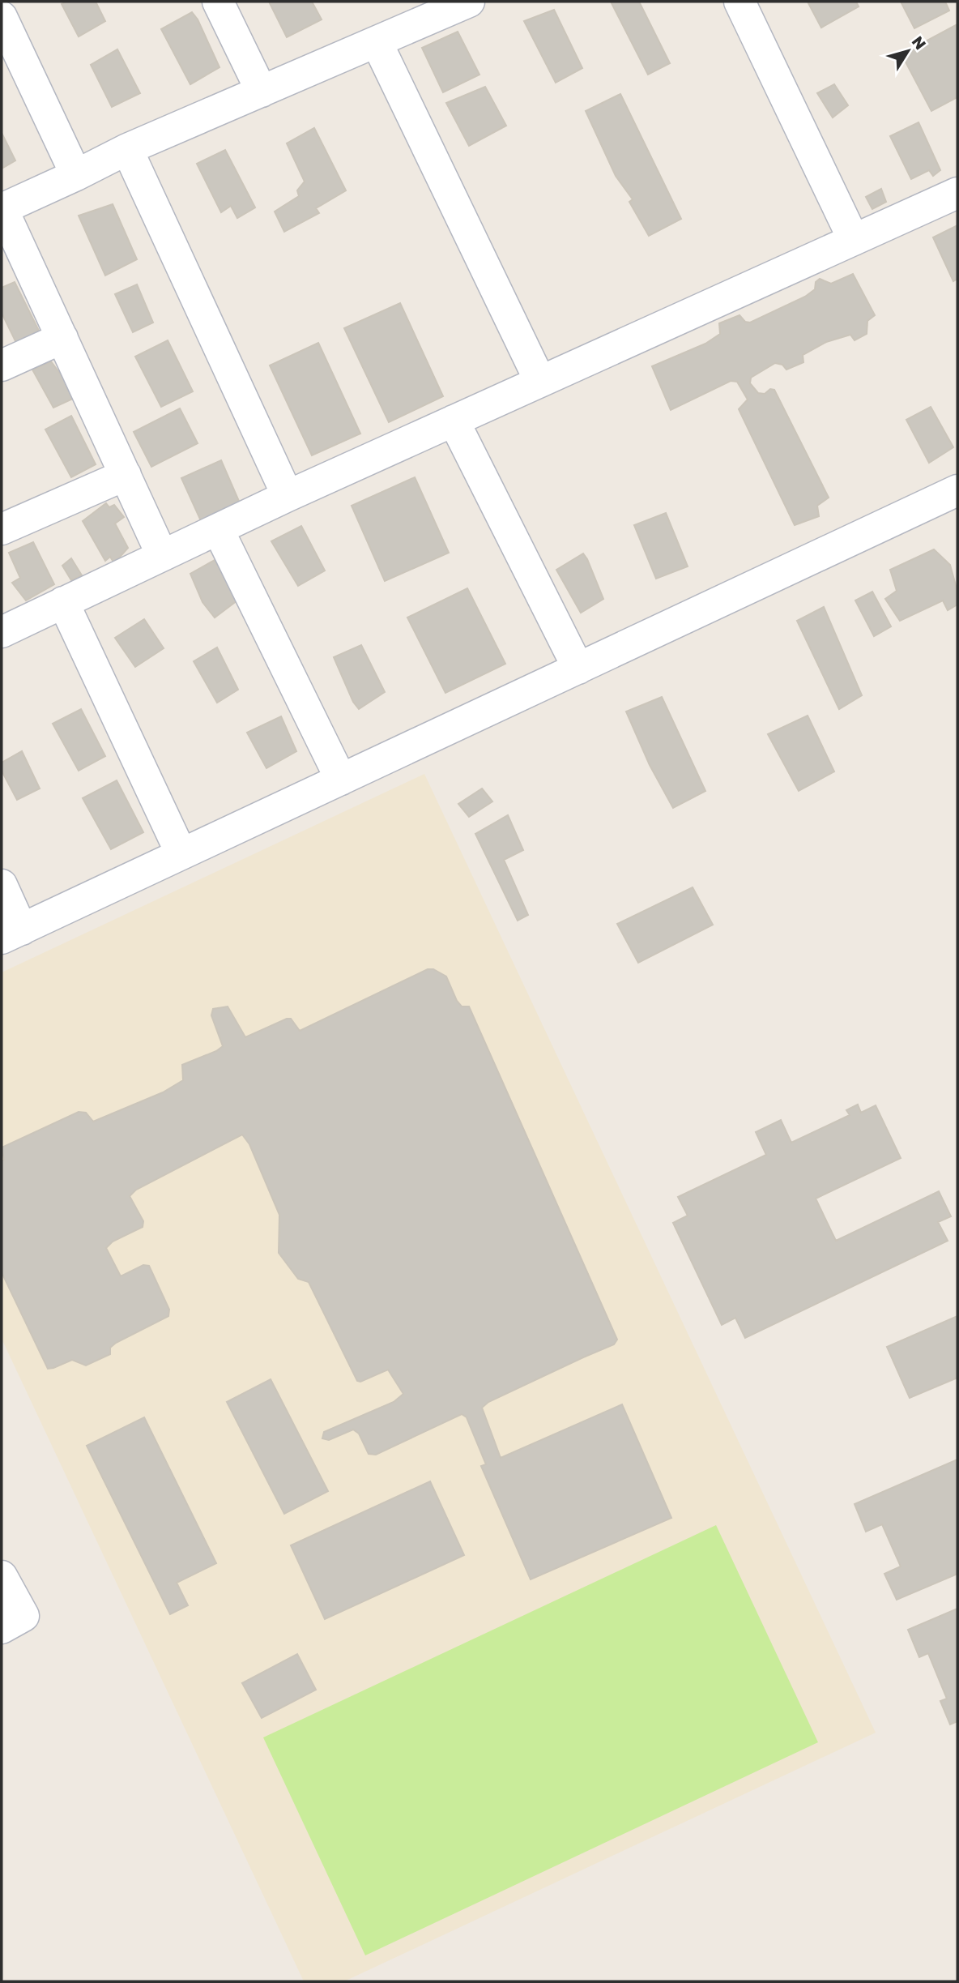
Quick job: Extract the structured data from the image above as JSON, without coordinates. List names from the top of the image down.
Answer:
{
  "north": "top right"
}
